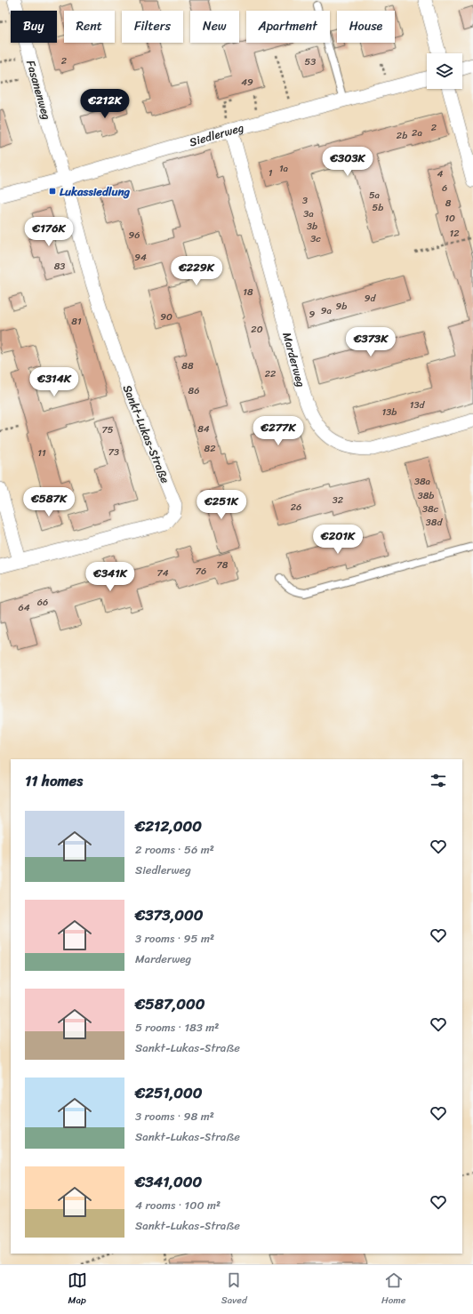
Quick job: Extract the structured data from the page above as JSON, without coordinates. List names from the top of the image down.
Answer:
{
  "streets": {
    "street": [
      "Fasanenweg",
      "Siedlerweg",
      "Marderweg",
      "Sankt-Lukas-Straße"
    ]
  },
  "crossings": [
    ["Fasanenweg", "Siedlerweg"],
    ["Fasanenweg", "Sankt-Lukas-Straße"],
    ["Siedlerweg", "Marderweg"],
    ["Siedlerweg", "Sankt-Lukas-Straße"]
  ],
  "places": {
    "transit": ["Lukassiedlung"]
  },
  "house_numbers": [
    "2",
    "53",
    "49",
    "2",
    "2a",
    "2b",
    "1a",
    "1",
    "4",
    "6",
    "5a",
    "3",
    "8",
    "5b",
    "3a",
    "10",
    "3b",
    "12",
    "96",
    "3c",
    "94",
    "83",
    "18",
    "9d",
    "9b",
    "9a",
    "9",
    "90",
    "81",
    "20",
    "88",
    "22",
    "86",
    "13d",
    "13b",
    "84",
    "75",
    "82",
    "73",
    "11",
    "38a",
    "38b",
    "32",
    "26",
    "38c",
    "38d",
    "78",
    "76",
    "74",
    "66",
    "64"
  ],
  "page": {
    "chip": [
      "Buy",
      "Rent",
      "Filters",
      "New",
      "Apartment",
      "House"
    ],
    "price": [
      "€212K",
      "€303K",
      "€176K",
      "€229K",
      "€373K",
      "€314K",
      "€277K",
      "€587K",
      "€251K",
      "€201K",
      "€341K"
    ],
    "heading": "11 homes",
    "list": [
      {
        "name": "€212,000",
        "note": "2 rooms · 56 m² · Siedlerweg"
      },
      {
        "name": "€373,000",
        "note": "3 rooms · 95 m² · Marderweg"
      },
      {
        "name": "€587,000",
        "note": "5 rooms · 183 m² · Sankt-Lukas-Straße"
      },
      {
        "name": "€251,000",
        "note": "3 rooms · 98 m² · Sankt-Lukas-Straße"
      },
      {
        "name": "€341,000",
        "note": "4 rooms · 100 m² · Sankt-Lukas-Straße"
      }
    ],
    "tabs": ["Map", "Saved", "Home"]
  }
}
